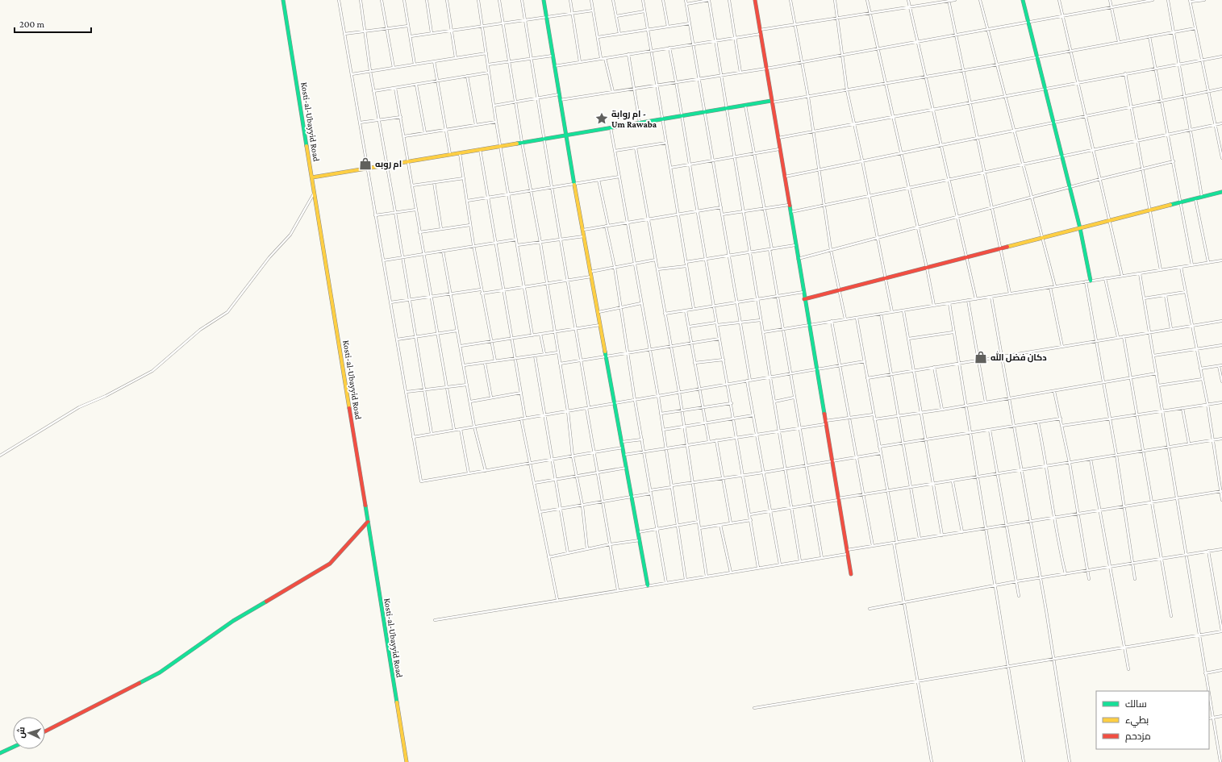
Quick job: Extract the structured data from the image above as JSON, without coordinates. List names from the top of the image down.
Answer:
{
  "streets": {
    "main road": ["Kosti-al-Ubayyid Road"]
  },
  "places": {
    "place": ["ام روابة - Um Rawaba"],
    "shop": ["ام روبه", "دكان فضل الله"]
  },
  "legend": ["سالك", "بطيء", "مزدحم"],
  "scale_bar": "200 m",
  "north": "left"
}
